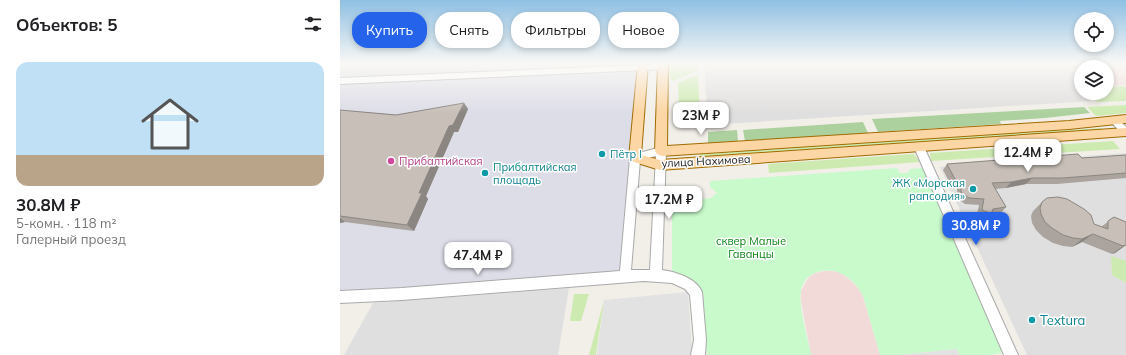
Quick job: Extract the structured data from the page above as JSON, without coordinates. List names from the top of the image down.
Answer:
{
  "streets": {
    "main road": ["улица Нахимова"]
  },
  "parks": ["сквер Малые Гаванцы"],
  "places": [
    "Пётр I",
    "Прибалтийская",
    "Прибалтийская площадь",
    "ЖК «Морская рапсодия»",
    "Textura"
  ],
  "page": {
    "heading": "Объектов: 5",
    "chip": [
      "Купить",
      "Снять",
      "Фильтры",
      "Новое"
    ],
    "list": [
      {
        "name": "30.8M ₽",
        "note": "5-комн. · 118 m² · Галерный проезд"
      }
    ],
    "price": [
      "23M ₽",
      "12.4M ₽",
      "17.2M ₽",
      "30.8M ₽",
      "47.4M ₽"
    ]
  }
}
